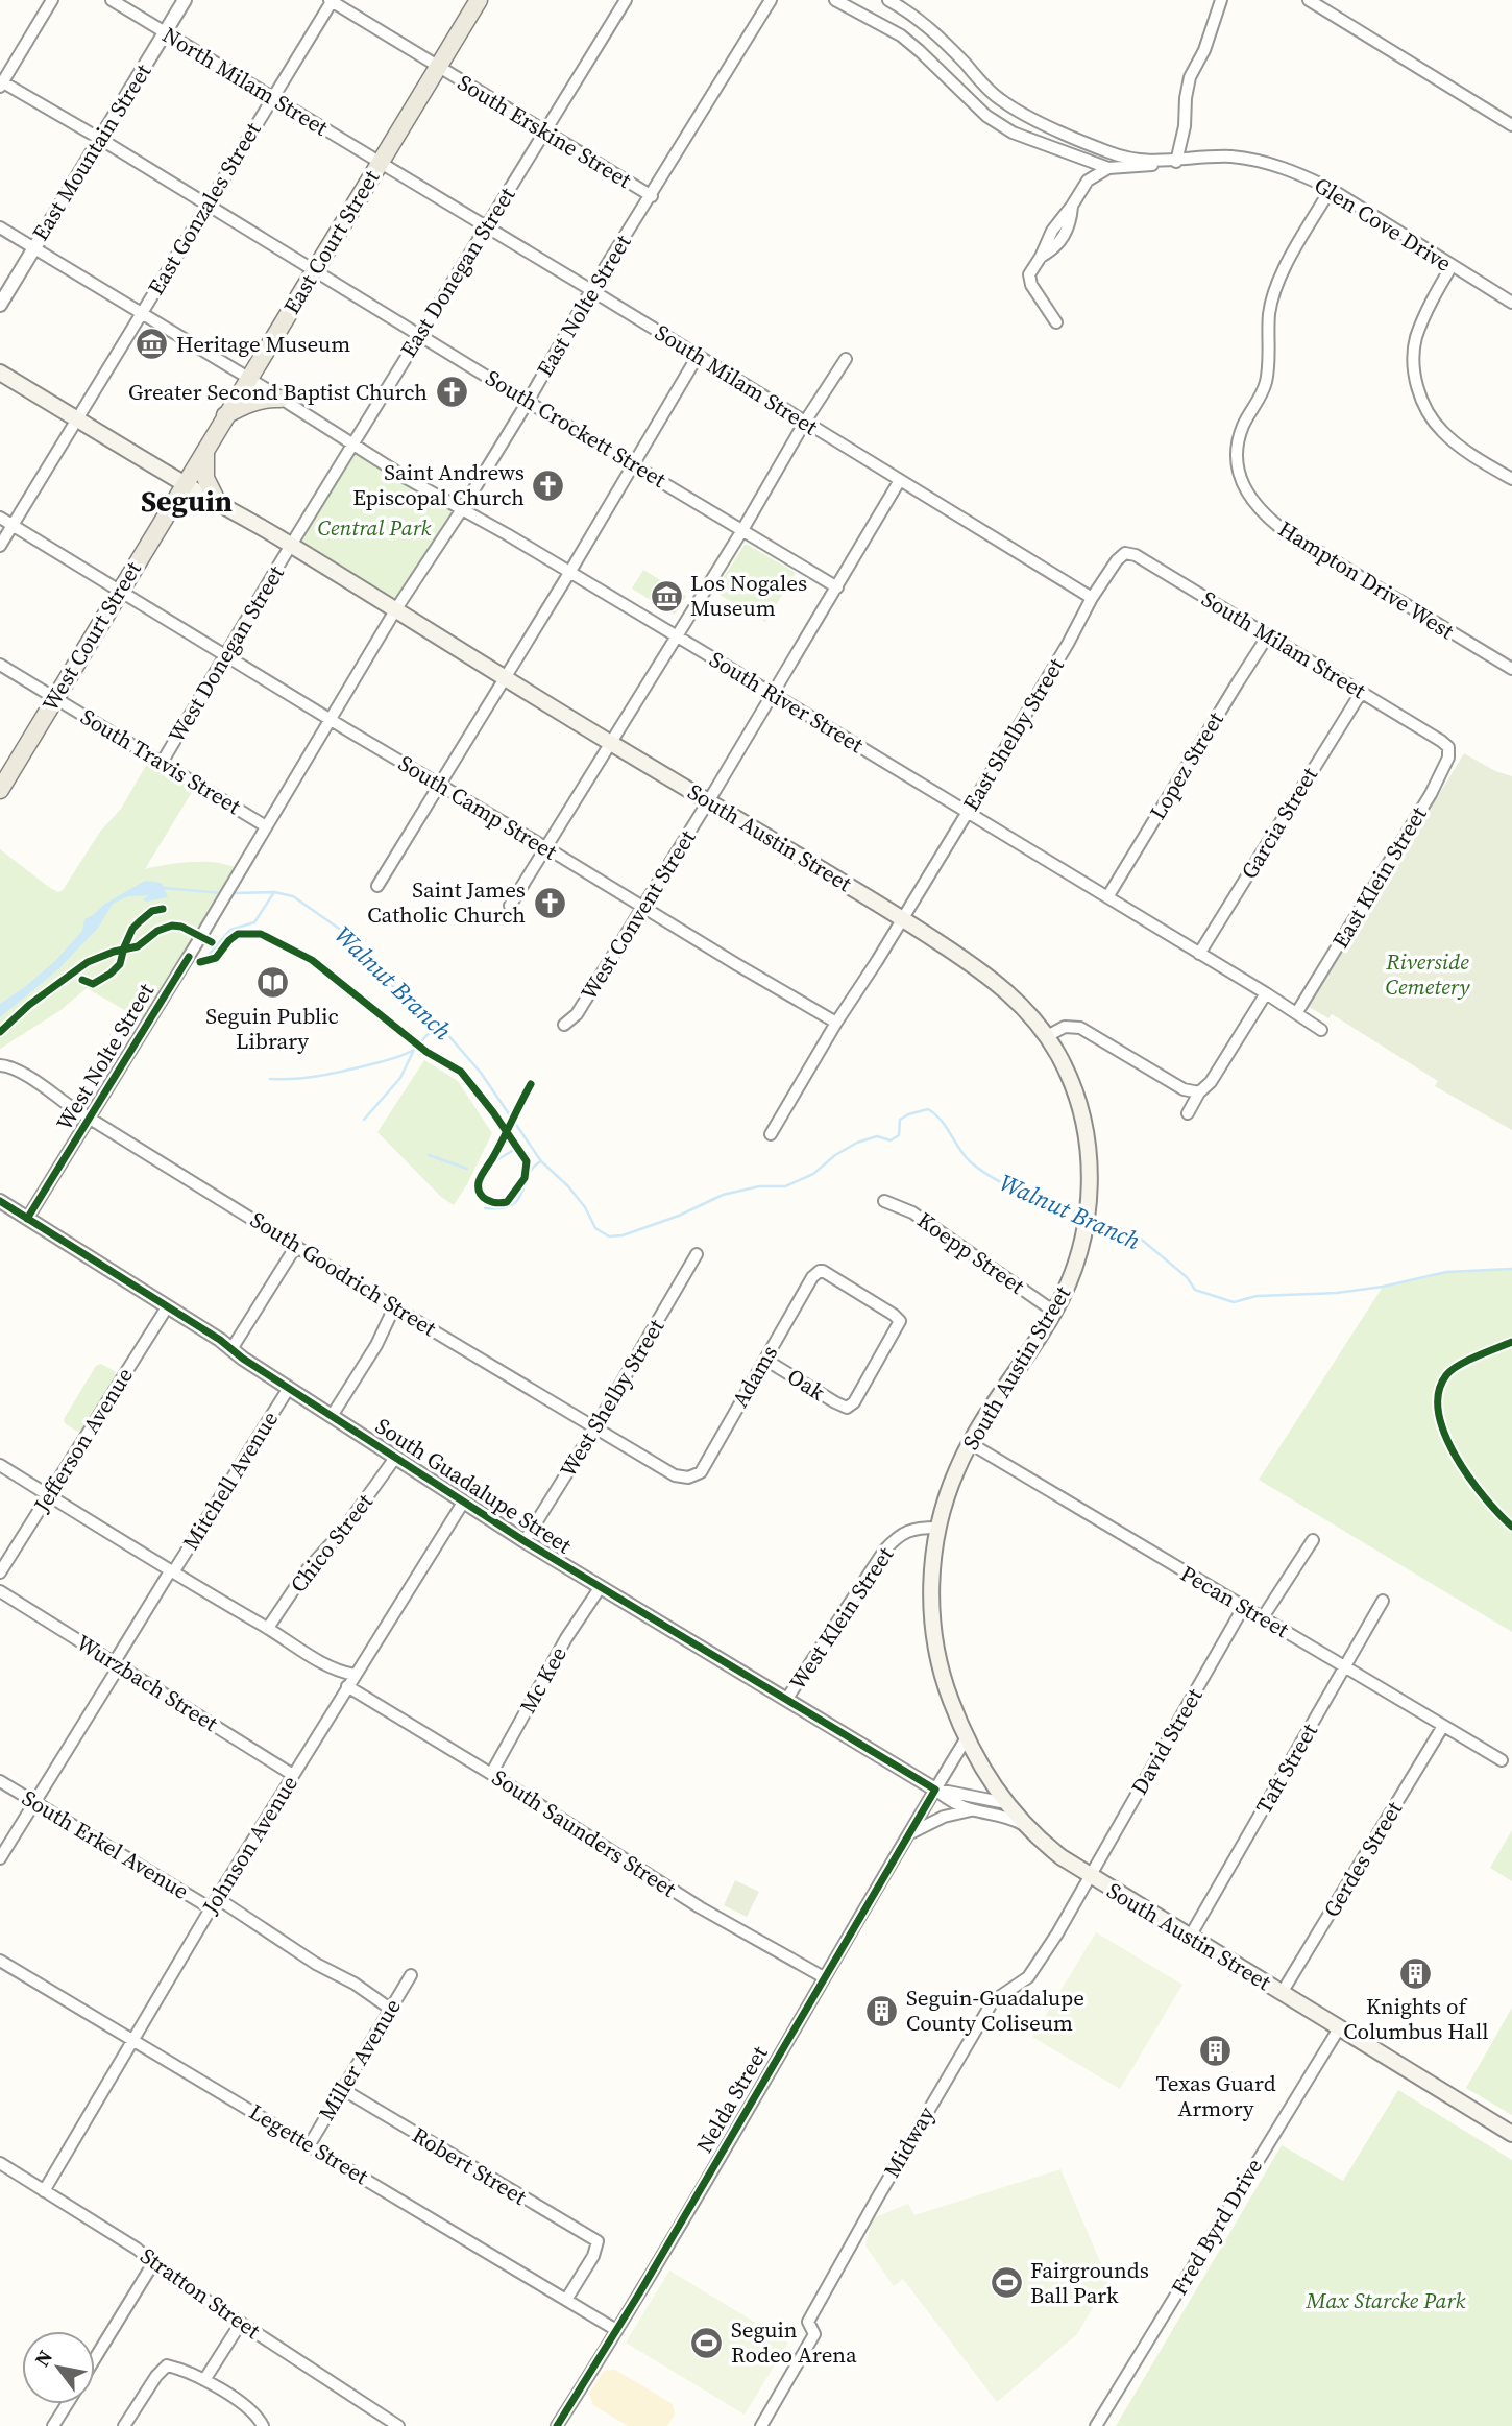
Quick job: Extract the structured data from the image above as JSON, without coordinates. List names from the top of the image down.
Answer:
{
  "streets": {
    "main road": ["East Court Street", "West Court Street", "South Austin Street"],
    "street": [
      "North Milam Street",
      "South Erskine Street",
      "East Mountain Street",
      "East Gonzales Street",
      "Glen Cove Drive",
      "East Donegan Street",
      "East Nolte Street",
      "South Milam Street",
      "South Crockett Street",
      "Hampton Drive West",
      "West Donegan Street",
      "South River Street",
      "East Shelby Street",
      "South Travis Street",
      "Lopez Street",
      "South Camp Street",
      "Garcia Street",
      "East Klein Street",
      "West Convent Street",
      "West Nolte Street",
      "Koepp Street",
      "South Goodrich Street",
      "Adams",
      "Oak",
      "West Shelby Street",
      "Jefferson Avenue",
      "Mitchell Avenue",
      "South Guadalupe Street",
      "Chico Street",
      "Pecan Street",
      "West Klein Street",
      "Mc Kee",
      "Wurzbach Street",
      "David Street",
      "Taft Street",
      "South Saunders Street",
      "South Erkel Avenue",
      "Johnson Avenue",
      "Gerdes Street",
      "Miller Avenue",
      "Nelda Street",
      "Midway",
      "Legette Street",
      "Robert Street",
      "Fred Byrd Drive",
      "Stratton Street"
    ]
  },
  "crossings": [
    ["North Milam Street", "East Mountain Street"],
    ["North Milam Street", "East Gonzales Street"],
    ["North Milam Street", "East Court Street"],
    ["North Milam Street", "South Milam Street"],
    ["South Erskine Street", "East Gonzales Street"],
    ["South Erskine Street", "East Court Street"],
    ["South Erskine Street", "East Donegan Street"],
    ["South Erskine Street", "East Nolte Street"],
    ["East Mountain Street", "South Crockett Street"],
    ["East Mountain Street", "South River Street"],
    ["East Gonzales Street", "South Crockett Street"],
    ["East Gonzales Street", "South River Street"],
    ["East Gonzales Street", "South Camp Street"],
    ["East Gonzales Street", "South Austin Street"],
    ["Glen Cove Drive", "Hampton Drive West"],
    ["East Court Street", "East Donegan Street"],
    ["East Court Street", "South Milam Street"],
    ["East Court Street", "South Crockett Street"],
    ["East Court Street", "West Court Street"],
    ["East Court Street", "West Donegan Street"],
    ["East Court Street", "South River Street"],
    ["East Court Street", "South Austin Street"],
    ["East Donegan Street", "South Milam Street"],
    ["East Donegan Street", "South Crockett Street"],
    ["East Donegan Street", "West Donegan Street"],
    ["East Donegan Street", "South River Street"],
    ["East Donegan Street", "South Austin Street"],
    ["East Nolte Street", "South Milam Street"],
    ["East Nolte Street", "South Crockett Street"],
    ["East Nolte Street", "South River Street"],
    ["East Nolte Street", "South Austin Street"],
    ["East Nolte Street", "West Nolte Street"],
    ["South Milam Street", "East Shelby Street"],
    ["South Milam Street", "Lopez Street"],
    ["South Milam Street", "Garcia Street"],
    ["South Milam Street", "East Klein Street"],
    ["South Milam Street", "West Convent Street"],
    ["South Crockett Street", "West Convent Street"],
    ["West Court Street", "South Travis Street"],
    ["West Court Street", "South Camp Street"],
    ["West Court Street", "South Austin Street"],
    ["West Donegan Street", "South River Street"],
    ["West Donegan Street", "South Travis Street"],
    ["West Donegan Street", "South Camp Street"],
    ["West Donegan Street", "South Austin Street"],
    ["South River Street", "East Shelby Street"],
    ["South River Street", "Lopez Street"],
    ["South River Street", "Garcia Street"],
    ["South River Street", "South Austin Street"],
    ["South River Street", "East Klein Street"],
    ["South River Street", "West Convent Street"],
    ["East Shelby Street", "South Austin Street"],
    ["South Travis Street", "West Nolte Street"],
    ["South Camp Street", "West Convent Street"],
    ["South Camp Street", "West Nolte Street"],
    ["South Austin Street", "West Convent Street"],
    ["South Austin Street", "West Nolte Street"],
    ["South Austin Street", "Koepp Street"],
    ["South Austin Street", "South Guadalupe Street"],
    ["South Austin Street", "Pecan Street"],
    ["South Austin Street", "West Klein Street"],
    ["South Austin Street", "David Street"],
    ["South Austin Street", "Taft Street"],
    ["South Austin Street", "Gerdes Street"],
    ["South Austin Street", "Nelda Street"],
    ["South Austin Street", "Midway"],
    ["South Austin Street", "Fred Byrd Drive"],
    ["West Nolte Street", "South Goodrich Street"],
    ["West Nolte Street", "South Guadalupe Street"],
    ["South Goodrich Street", "Adams"],
    ["South Goodrich Street", "West Shelby Street"],
    ["Adams", "Oak"],
    ["West Shelby Street", "South Guadalupe Street"],
    ["Jefferson Avenue", "South Guadalupe Street"],
    ["Mitchell Avenue", "South Guadalupe Street"],
    ["Mitchell Avenue", "Wurzbach Street"],
    ["Mitchell Avenue", "South Erkel Avenue"],
    ["South Guadalupe Street", "Chico Street"],
    ["South Guadalupe Street", "West Klein Street"],
    ["South Guadalupe Street", "Mc Kee"],
    ["South Guadalupe Street", "Johnson Avenue"],
    ["South Guadalupe Street", "Nelda Street"],
    ["Pecan Street", "David Street"],
    ["Pecan Street", "Taft Street"],
    ["Pecan Street", "Gerdes Street"],
    ["Mc Kee", "South Saunders Street"],
    ["Wurzbach Street", "Johnson Avenue"],
    ["David Street", "Midway"],
    ["South Saunders Street", "Johnson Avenue"],
    ["South Saunders Street", "Nelda Street"],
    ["South Erkel Avenue", "Johnson Avenue"],
    ["South Erkel Avenue", "Miller Avenue"],
    ["Johnson Avenue", "Legette Street"],
    ["Johnson Avenue", "Stratton Street"],
    ["Miller Avenue", "Legette Street"],
    ["Miller Avenue", "Robert Street"],
    ["Nelda Street", "Legette Street"],
    ["Legette Street", "Robert Street"]
  ],
  "districts": ["Seguin"],
  "water": ["Walnut Branch"],
  "parks": ["Central Park", "Riverside Cemetery", "Max Starcke Park"],
  "places": {
    "museum": ["Heritage Museum", "Los Nogales Museum"],
    "church": ["Greater Second Baptist Church", "Saint Andrews Episcopal Church", "Saint James Catholic Church"],
    "library": ["Seguin Public Library"],
    "building": ["Knights of Columbus Hall", "Seguin-Guadalupe County Coliseum", "Texas Guard Armory"],
    "sports": ["Fairgrounds Ball Park", "Seguin Rodeo Arena"]
  },
  "north": "top left"
}
